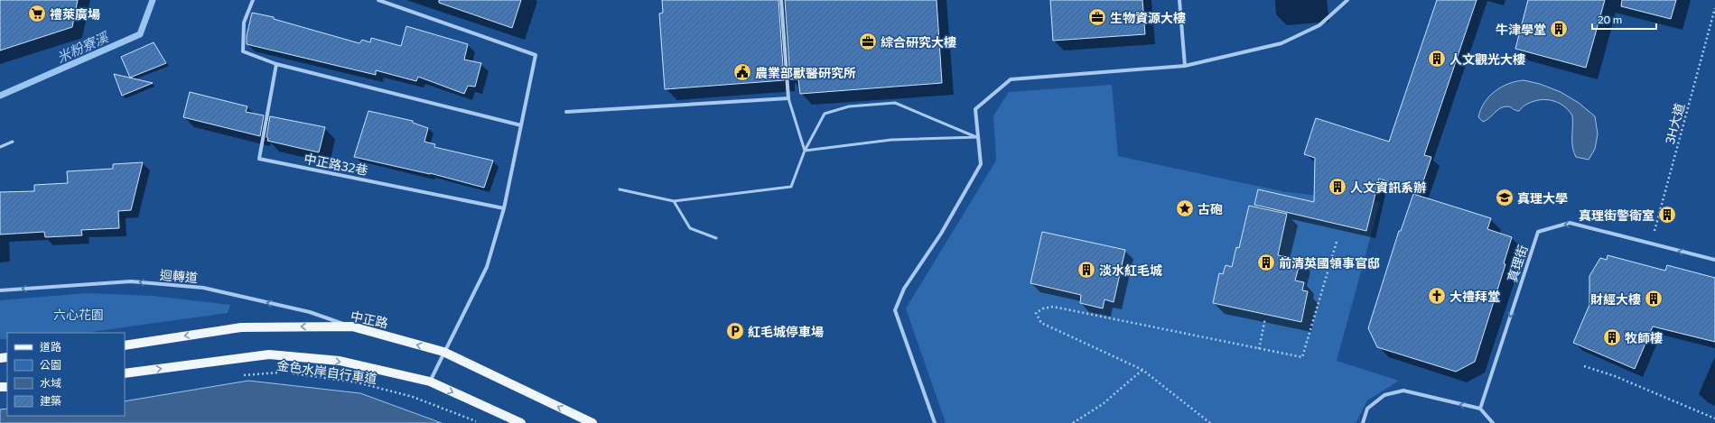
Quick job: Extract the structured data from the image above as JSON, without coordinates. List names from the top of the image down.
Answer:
{
  "streets": {
    "main road": ["中正路"],
    "street": ["中正路32巷", "真理街", "迴轉道"],
    "path": ["3H大道", "金色水岸自行車道"]
  },
  "crossings": [
    ["3H大道", "真理街"],
    ["迴轉道", "中正路"]
  ],
  "one_way": ["迴轉道"],
  "water": ["米粉寮溪"],
  "parks": ["六心花園"],
  "places": {
    "supermarket": ["禮萊廣場"],
    "office": ["生物資源大樓", "綜合研究大樓"],
    "building": [
      "牛津學堂",
      "人文觀光大樓",
      "人文資訊系辦",
      "真理街警衛室",
      "前清英國領事官邸",
      "淡水紅毛城",
      "財經大樓",
      "牧師樓"
    ],
    "public building": ["農業部獸醫研究所"],
    "school or university": ["真理大學"],
    "place": ["古砲"],
    "church": ["大禮拜堂"],
    "parking": ["紅毛城停車場"]
  },
  "legend": [
    "道路",
    "公園",
    "水域",
    "建築"
  ],
  "scale_bar": "20 m"
}
